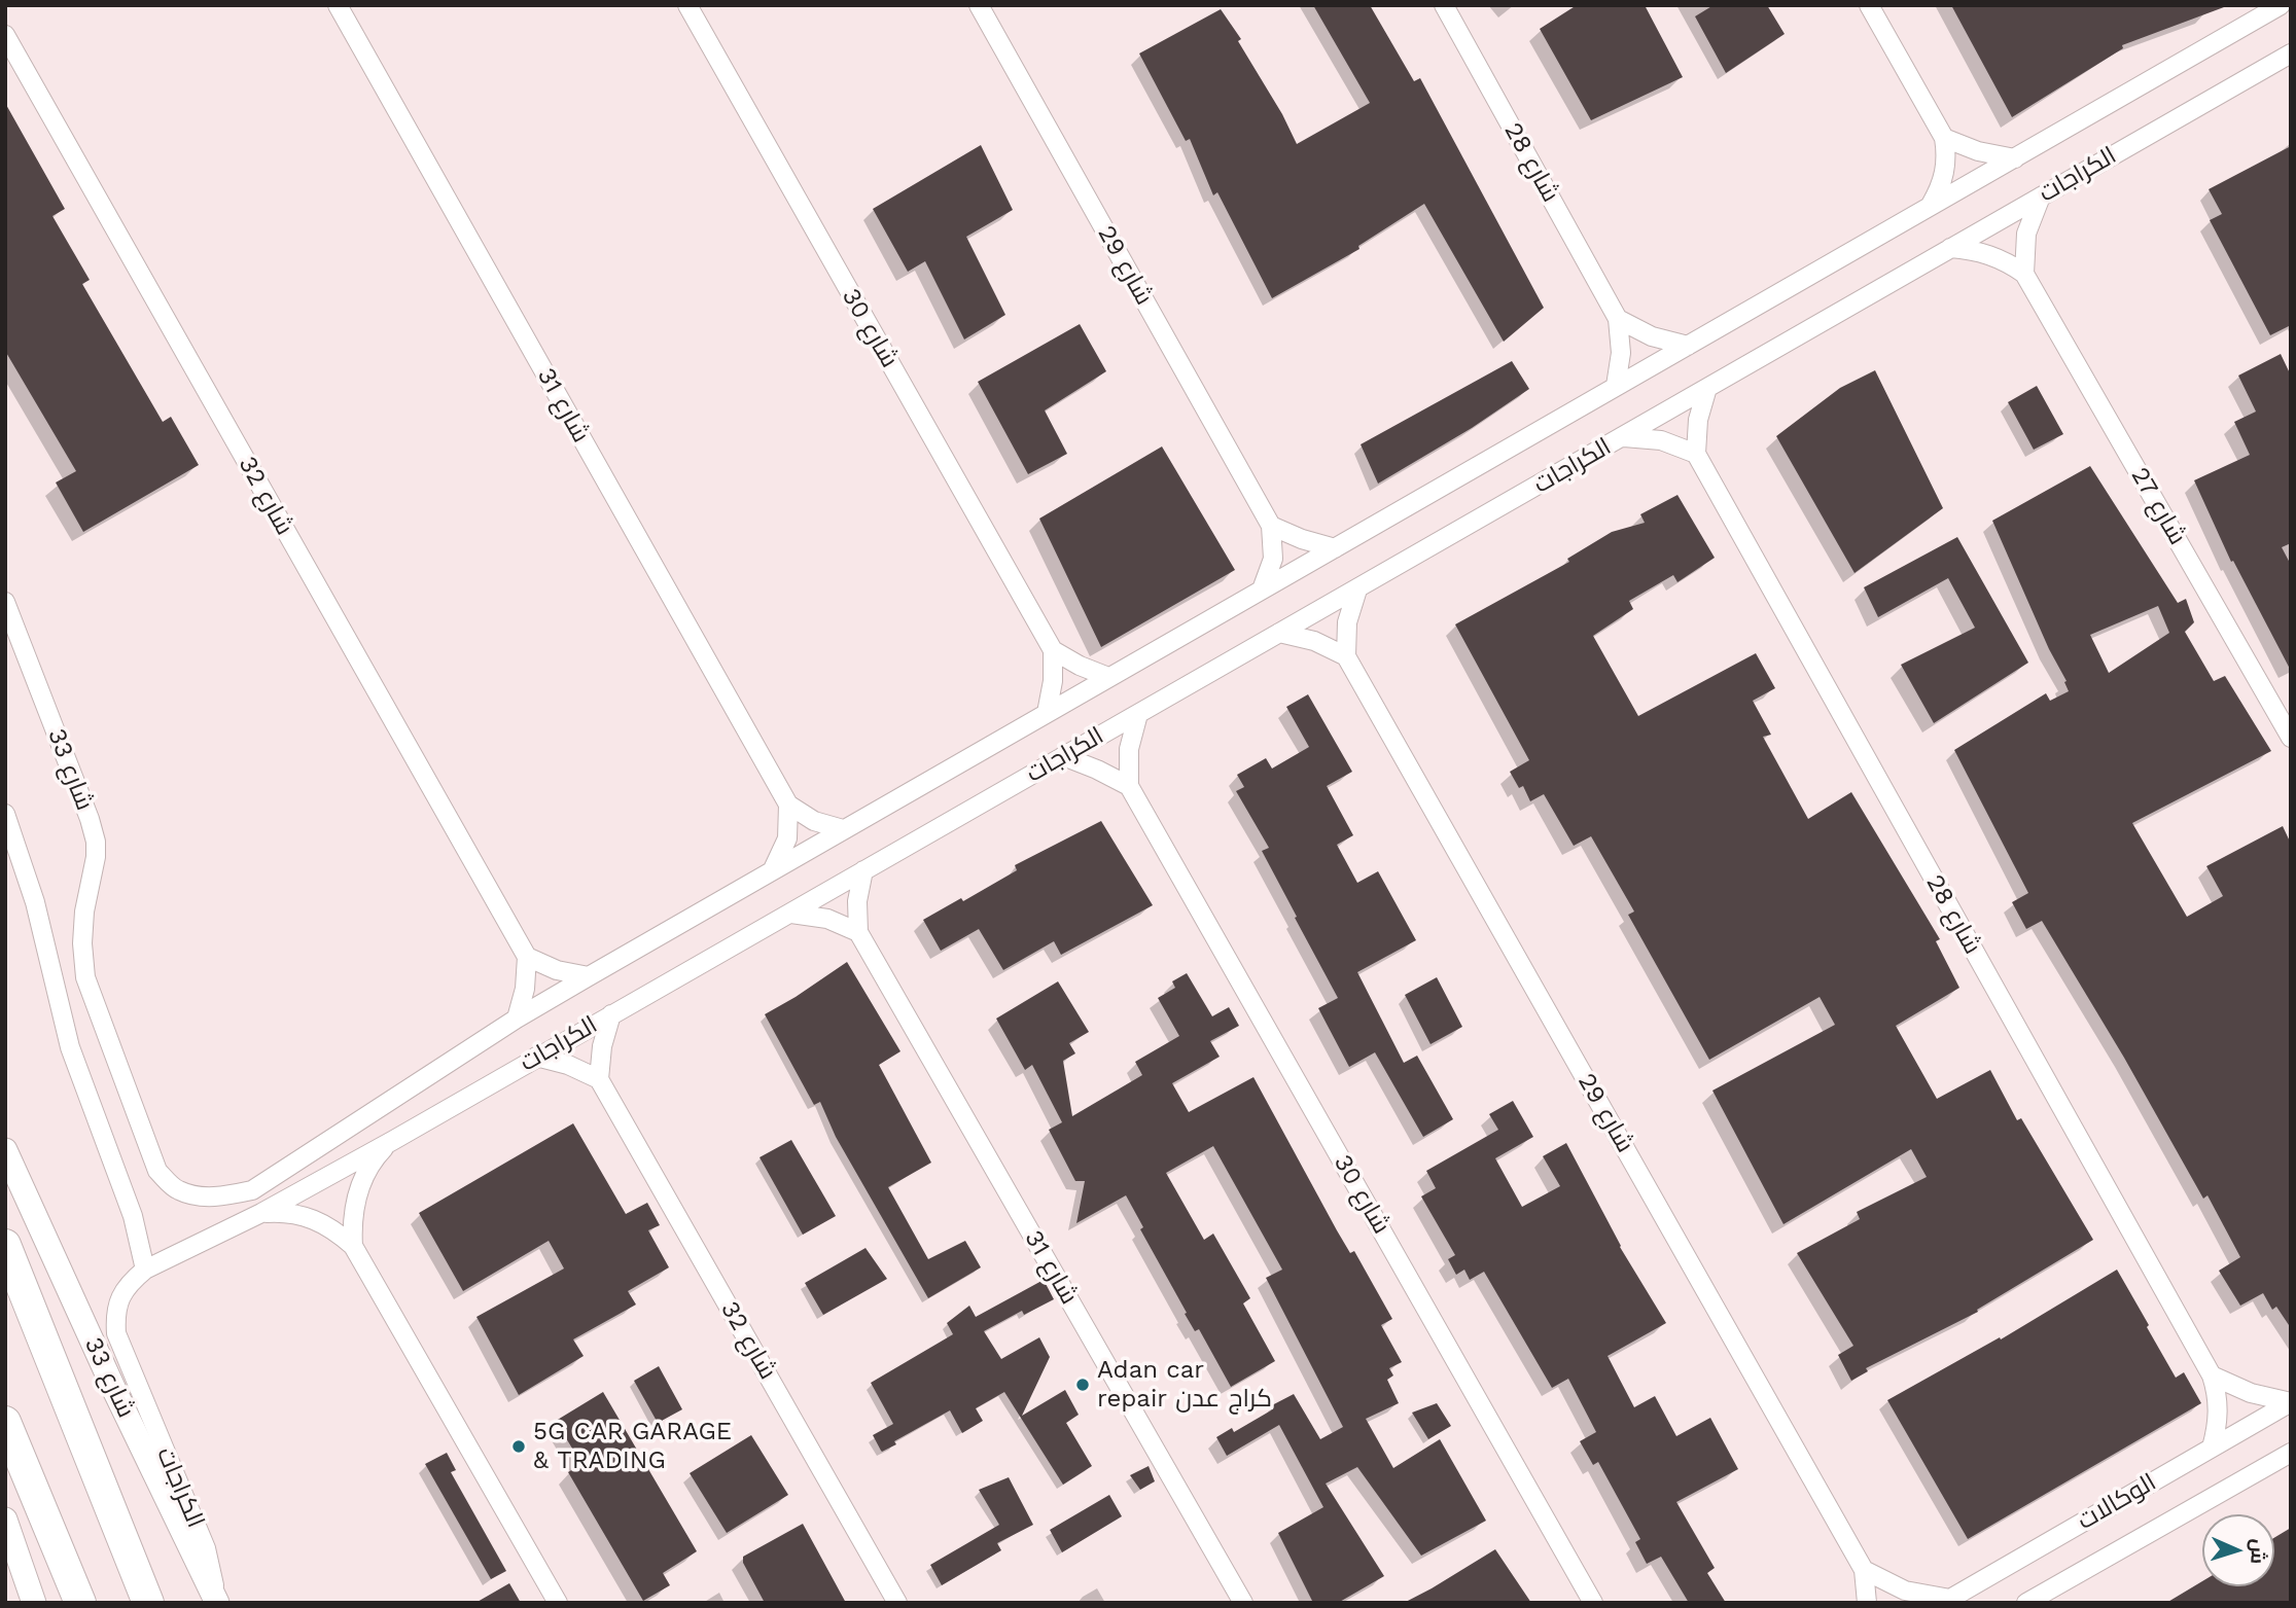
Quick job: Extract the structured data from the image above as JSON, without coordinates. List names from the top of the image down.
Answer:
{
  "streets": {
    "highway": ["شارع 33"],
    "street": [
      "شارع 28",
      "الكراجات",
      "شارع 29",
      "شارع 30",
      "شارع 31",
      "شارع 32",
      "شارع 27",
      "الوكالات"
    ]
  },
  "crossings": [
    ["شارع 28", "الكراجات"],
    ["شارع 28", "الوكالات"],
    ["الكراجات", "شارع 29"],
    ["الكراجات", "شارع 30"],
    ["الكراجات", "شارع 31"],
    ["الكراجات", "شارع 33"]
  ],
  "places": ["Adan car repair كراج عدن", "5G CAR GARAGE & TRADING"],
  "north": "right"
}
